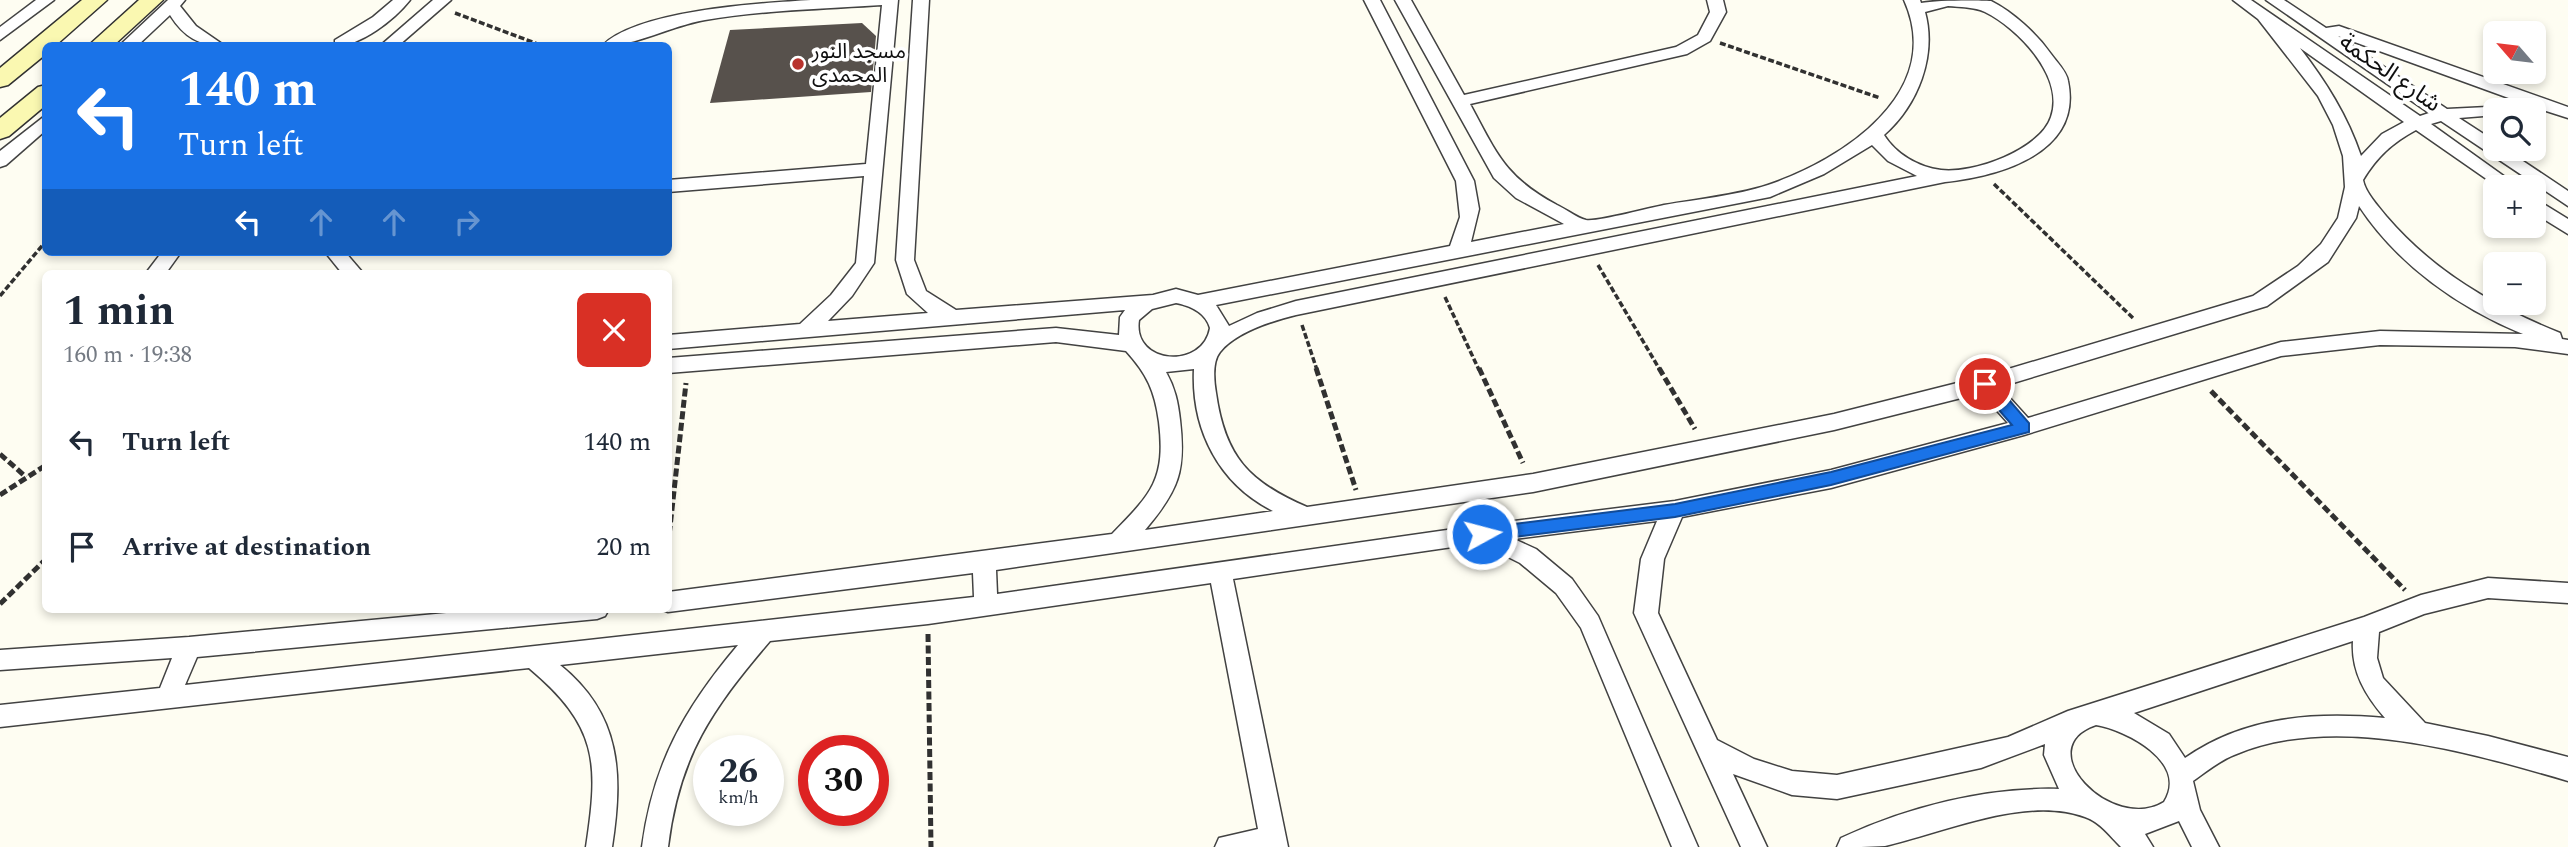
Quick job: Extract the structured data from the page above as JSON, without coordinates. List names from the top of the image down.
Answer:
{
  "streets": {
    "street": ["شارع الحكمة"]
  },
  "places": ["مسجد النور المحمدى"],
  "north": "top left",
  "page": {
    "map_buttons": ["+", "−"],
    "turn": ["140 m", "Turn left"],
    "heading": ["1 min", "160 m · 19:38"],
    "list": [
      {
        "name": "Turn left",
        "value": "140 m"
      },
      {
        "name": "Arrive at destination",
        "value": "20 m"
      }
    ],
    "speed": "26 km/h",
    "limit": "30"
  }
}
